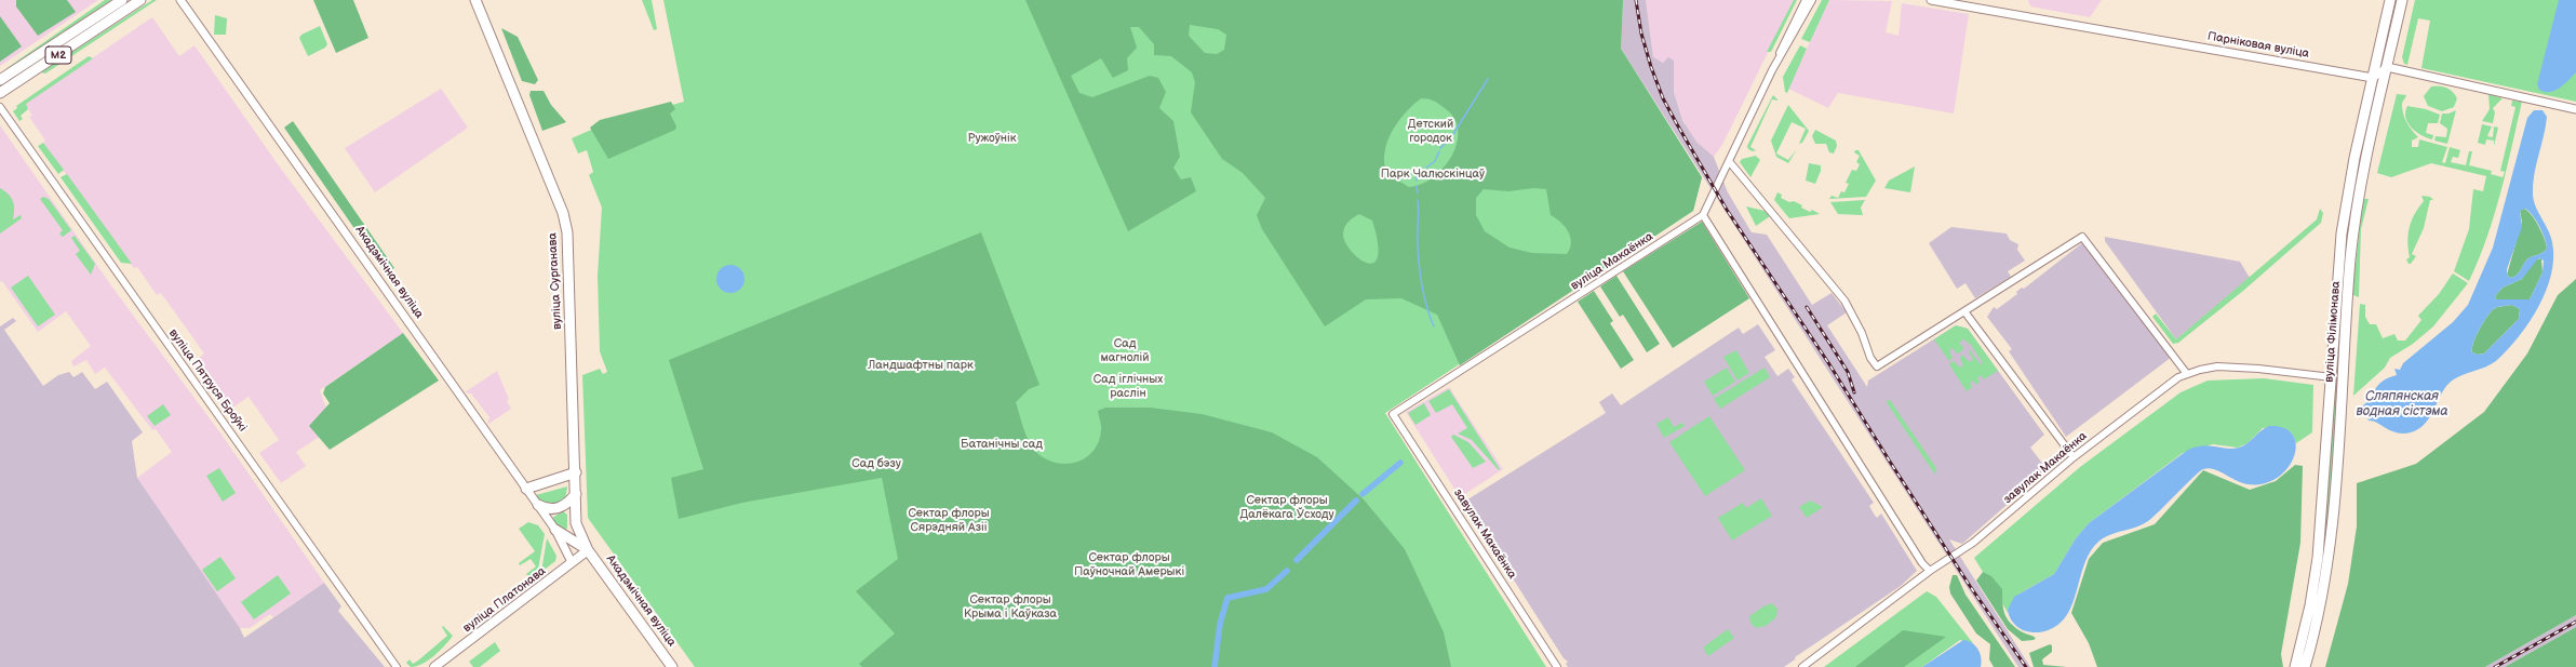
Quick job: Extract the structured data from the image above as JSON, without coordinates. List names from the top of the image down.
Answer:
{
  "streets": {
    "main road": [
      "М2",
      "Акадэмічная вуліца",
      "вуліца Сурганава",
      "вуліца Філімонава",
      "вуліца Платонава"
    ],
    "street": [
      "Парніковая вуліца",
      "вуліца Макаёнка",
      "вуліца Пятруся Броўкі",
      "завулак Макаёнка"
    ]
  },
  "crossings": [
    ["Парніковая вуліца", "вуліца Філімонава"],
    ["вуліца Макаёнка", "завулак Макаёнка"],
    ["Акадэмічная вуліца", "вуліца Сурганава"],
    ["Акадэмічная вуліца", "вуліца Платонава"],
    ["вуліца Сурганава", "вуліца Платонава"],
    ["вуліца Філімонава", "завулак Макаёнка"]
  ],
  "water": ["Сляпянская водная сістэма"],
  "parks": [
    "Детский городок",
    "Ружоўнік",
    "Парк Чалюскінцаў",
    "Сад магнолій",
    "Ландшафтны парк",
    "Сад іглічных раслін",
    "Батанічны сад",
    "Сад бэзу",
    "Сектар флоры Далёкага Ўсходу",
    "Сектар флоры Сярэдняй Азіі",
    "Сектар флоры Паўночнай Амерыкі",
    "Сектар флоры Крыма і Каўказа"
  ]
}
